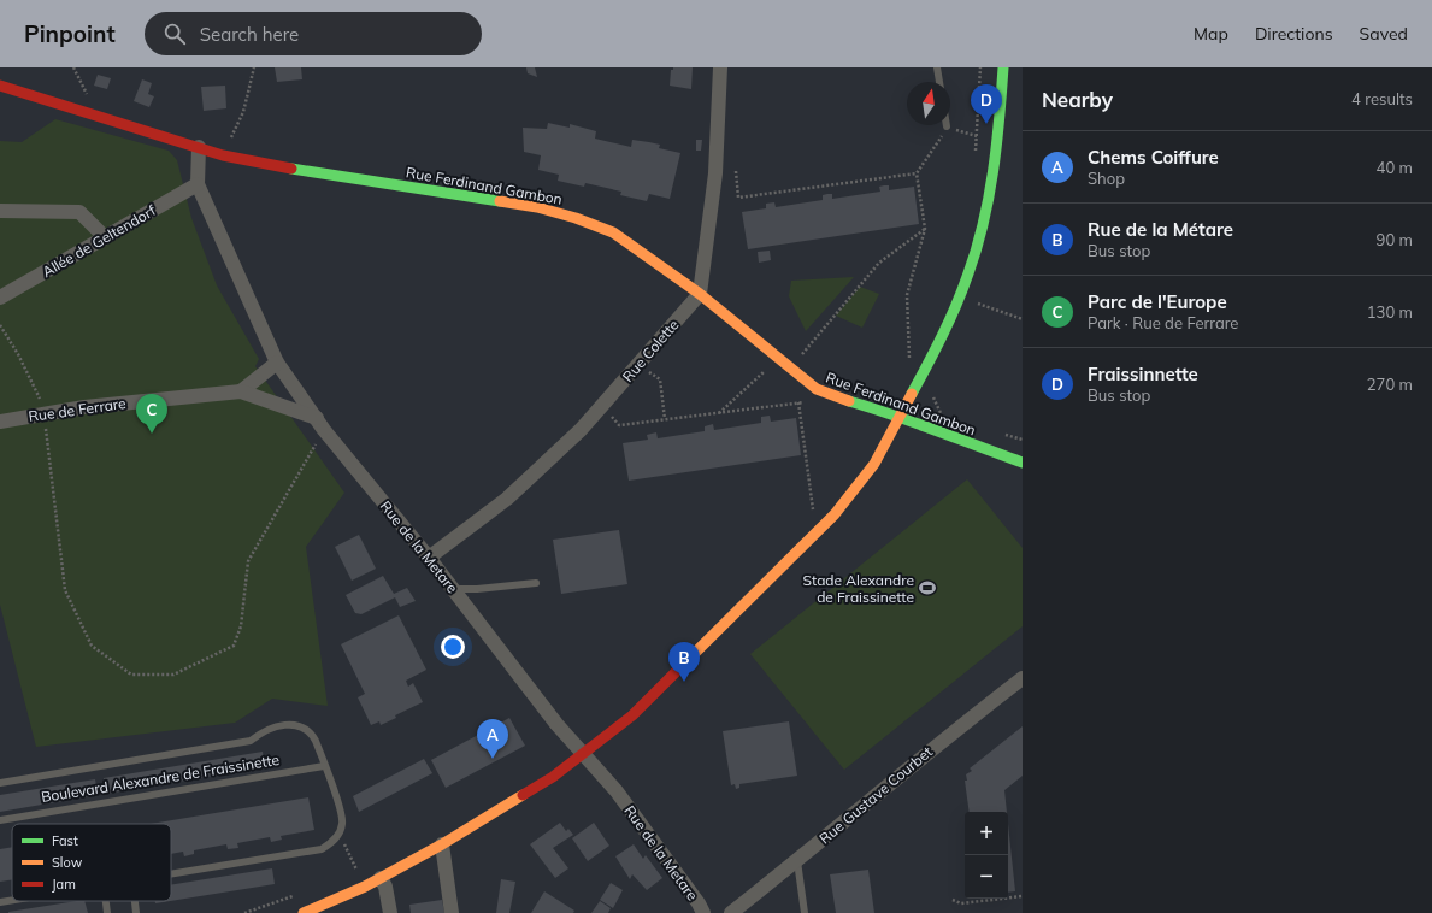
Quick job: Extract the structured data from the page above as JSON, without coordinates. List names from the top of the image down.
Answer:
{
  "streets": {
    "street": [
      "Rue Ferdinand Gambon",
      "Allée de Geltendorf",
      "Rue Colette",
      "Rue de Ferrare",
      "Rue de la Metare",
      "Rue Gustave Courbet"
    ],
    "lane": ["Boulevard Alexandre de Fraissinette"]
  },
  "crossings": [
    ["Rue Ferdinand Gambon", "Rue Colette"],
    ["Rue Ferdinand Gambon", "Rue de la Metare"],
    ["Allée de Geltendorf", "Rue de la Metare"],
    ["Rue Colette", "Rue de la Metare"],
    ["Rue de Ferrare", "Rue de la Metare"]
  ],
  "places": {
    "sports": ["Stade Alexandre de Fraissinette"]
  },
  "legend": ["Fast", "Slow", "Jam"],
  "north": "top",
  "page": {
    "header": "Pinpoint",
    "search": "Search here",
    "nav": ["Map", "Directions", "Saved"],
    "heading": ["Nearby", "4 results"],
    "pins": [
      "D",
      "C",
      "B",
      "A"
    ],
    "list": [
      {
        "mark": "A",
        "name": "Chems Coiffure",
        "note": "Shop",
        "value": "40 m"
      },
      {
        "mark": "B",
        "name": "Rue de la Métare",
        "note": "Bus stop",
        "value": "90 m"
      },
      {
        "mark": "C",
        "name": "Parc de l'Europe",
        "note": "Park · Rue de Ferrare",
        "value": "130 m"
      },
      {
        "mark": "D",
        "name": "Fraissinnette",
        "note": "Bus stop",
        "value": "270 m"
      }
    ],
    "map_buttons": ["+", "−"]
  }
}
